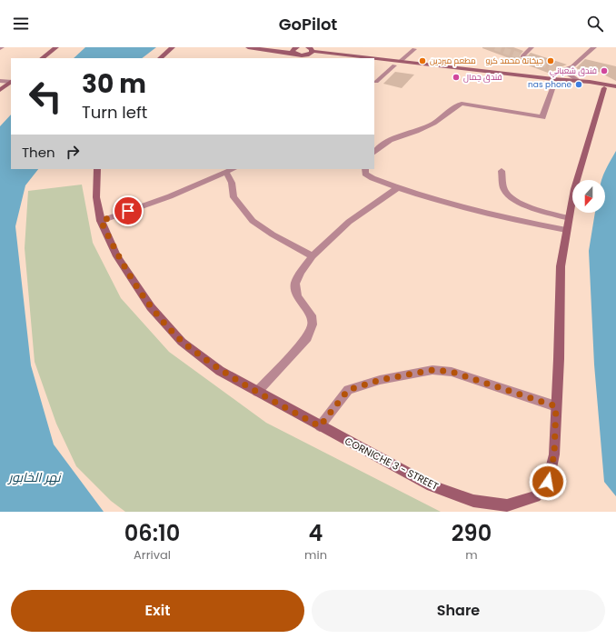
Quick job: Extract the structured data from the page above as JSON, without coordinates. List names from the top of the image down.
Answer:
{
  "streets": {
    "street": ["CORNICHE 3 - STREET"]
  },
  "water": ["نهر الخابور"],
  "places": [
    "مطعم ميردين",
    "جيخانة محمد كرو",
    "فندق شعباني",
    "فندق جمال",
    "nas phone"
  ],
  "north": "bottom",
  "page": {
    "header": "GoPilot",
    "turn": ["30 m", "Turn left"],
    "then": "Then",
    "eta": [
      "06:10",
      "Arrival",
      "4",
      "min",
      "290",
      "m"
    ],
    "buttons": ["Exit", "Share"]
  }
}
